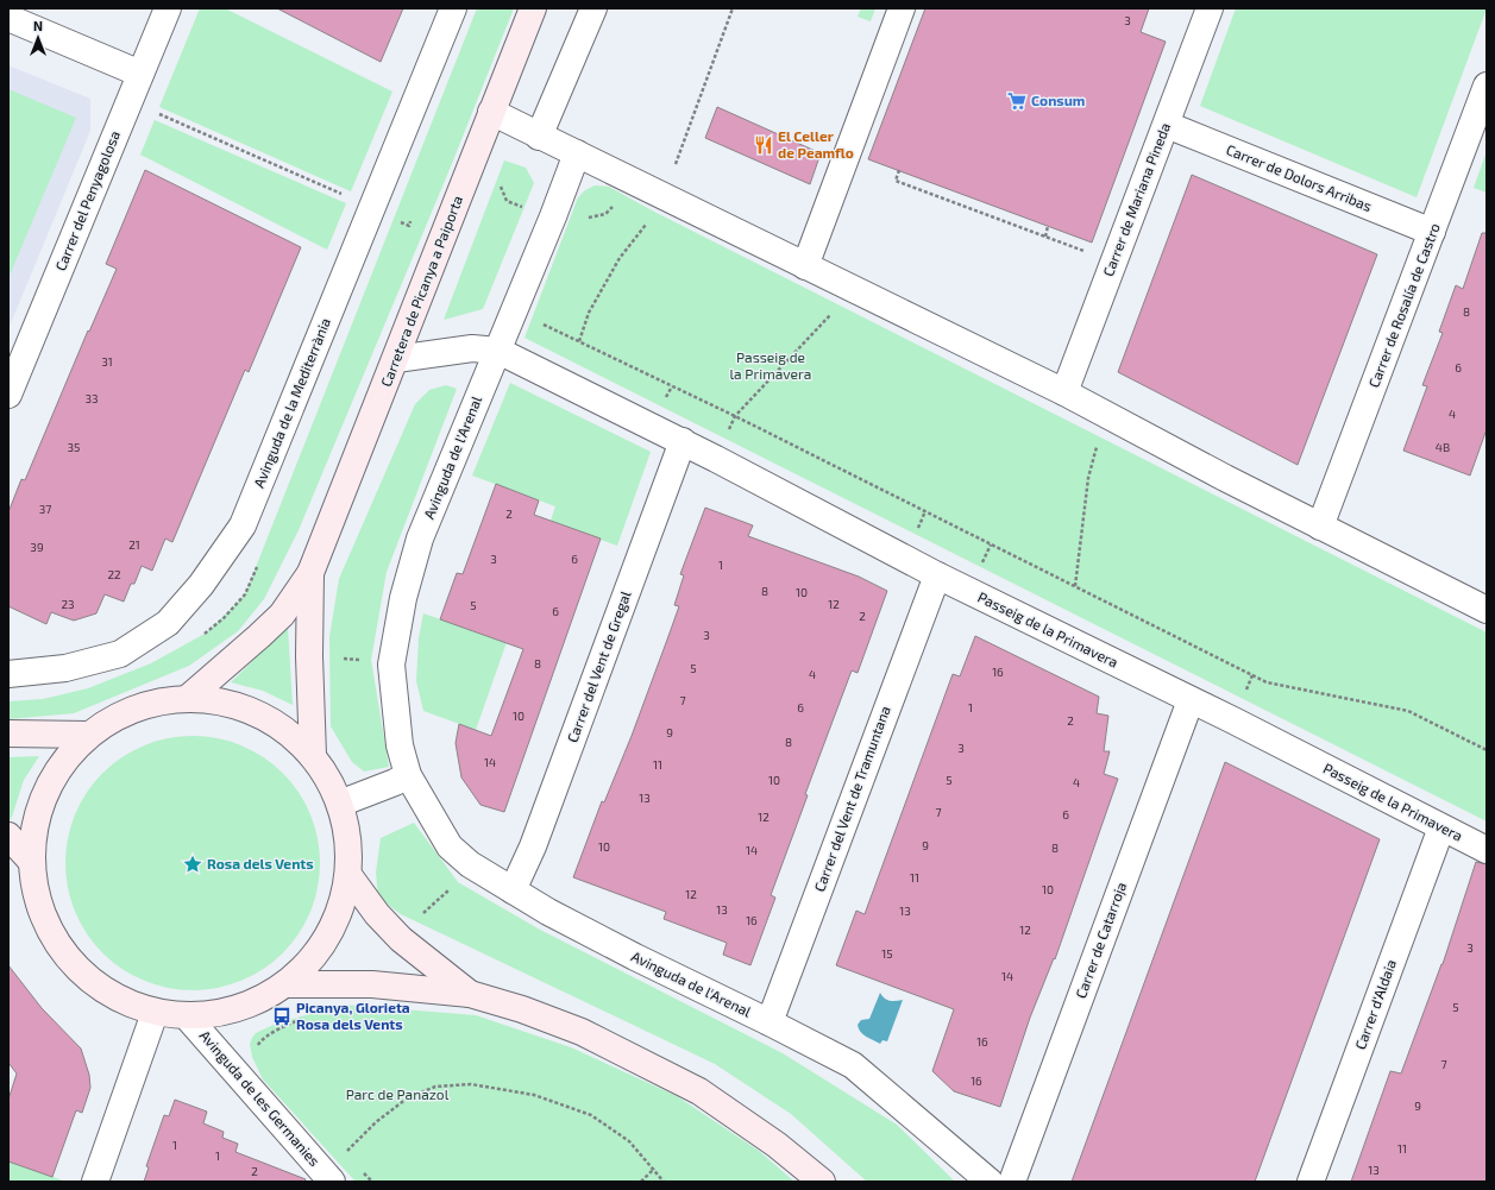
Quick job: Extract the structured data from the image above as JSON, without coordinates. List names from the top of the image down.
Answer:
{
  "streets": {
    "street": [
      "Carrer de Dolors Arribas",
      "Carrer de Mariana Pineda",
      "Carrer del Penyagolosa",
      "Carretera de Picanya a Paiporta",
      "Carrer de Rosalía de Castro",
      "Avinguda de la Mediterrània",
      "Avinguda de l'Arenal",
      "Passeig de la Primavera",
      "Carrer del Vent de Gregal",
      "Carrer del Vent de Tramuntana",
      "Carrer de Catarroja",
      "Carrer d'Aldaia",
      "Avinguda de les Germanies"
    ]
  },
  "crossings": [
    ["Carrer de Dolors Arribas", "Carrer de Mariana Pineda"],
    ["Carrer de Dolors Arribas", "Carrer de Rosalía de Castro"],
    ["Carretera de Picanya a Paiporta", "Passeig de la Primavera"],
    ["Avinguda de l'Arenal", "Passeig de la Primavera"],
    ["Avinguda de l'Arenal", "Carrer del Vent de Gregal"],
    ["Avinguda de l'Arenal", "Carrer del Vent de Tramuntana"],
    ["Passeig de la Primavera", "Carrer del Vent de Gregal"],
    ["Passeig de la Primavera", "Carrer del Vent de Tramuntana"],
    ["Passeig de la Primavera", "Carrer de Catarroja"],
    ["Passeig de la Primavera", "Carrer d'Aldaia"]
  ],
  "parks": ["Passeig de la Primavera", "Parc de Panazol"],
  "places": {
    "supermarket": ["Consum"],
    "restaurant": ["El Celler de Peamflo"],
    "place": ["Rosa dels Vents"],
    "bus stop": ["Picanya, Glorieta Rosa dels Vents"]
  },
  "house_numbers": [
    "3",
    "8",
    "31",
    "6",
    "33",
    "4",
    "35",
    "4B",
    "37",
    "2",
    "21",
    "39",
    "3",
    "6",
    "1",
    "22",
    "8",
    "10",
    "23",
    "12",
    "5",
    "6",
    "2",
    "3",
    "8",
    "5",
    "16",
    "4",
    "7",
    "6",
    "1",
    "10",
    "2",
    "9",
    "8",
    "3",
    "14",
    "11",
    "10",
    "5",
    "4",
    "13",
    "7",
    "6",
    "12",
    "9",
    "10",
    "8",
    "14",
    "11",
    "10",
    "12",
    "13",
    "13",
    "16",
    "12",
    "3",
    "15",
    "14",
    "5",
    "16",
    "7",
    "16",
    "9",
    "1",
    "11",
    "1",
    "13",
    "2"
  ],
  "north": "top"
}
